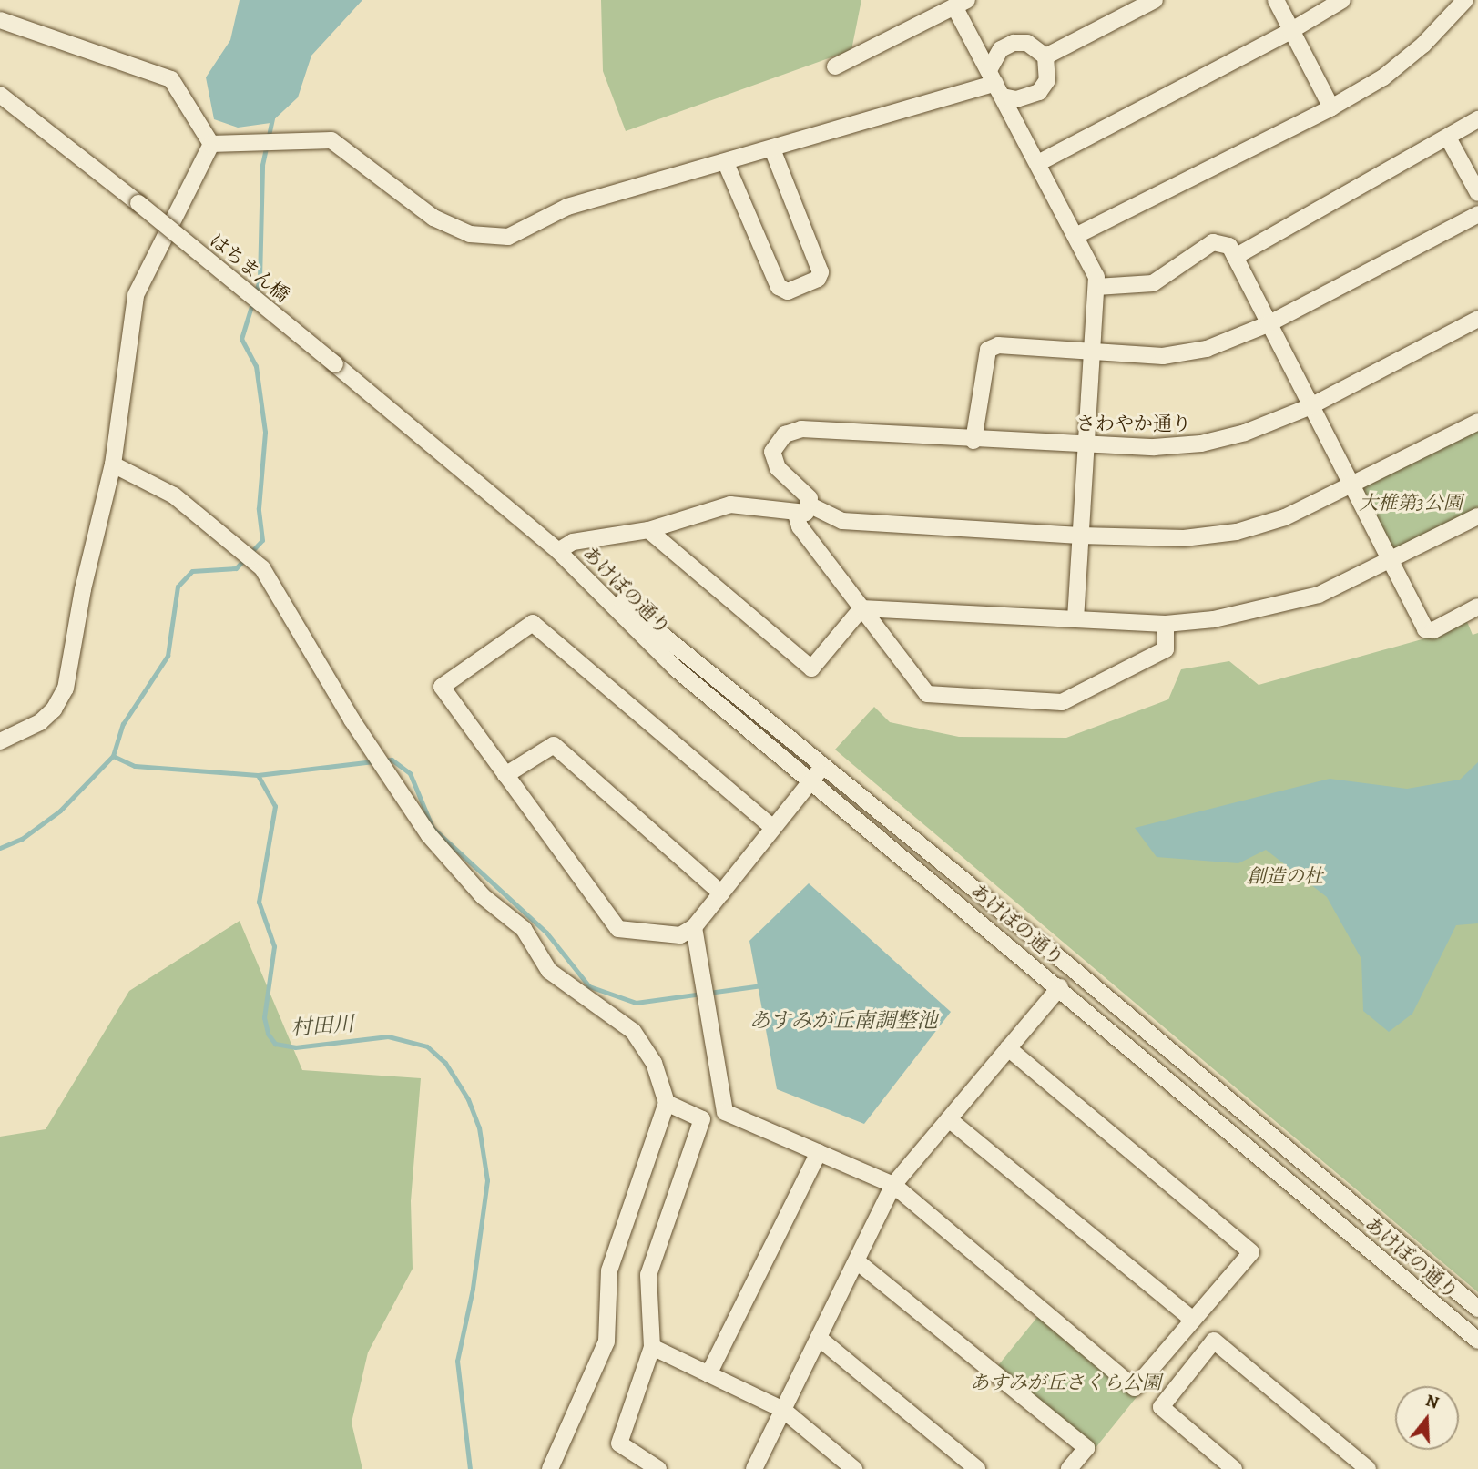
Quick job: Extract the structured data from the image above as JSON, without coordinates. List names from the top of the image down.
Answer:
{
  "streets": {
    "street": ["はちまん橋", "さわやか通り", "あけぼの通り"]
  },
  "crossings": [
    ["はちまん橋", "あけぼの通り"]
  ],
  "water": ["あすみが丘南調整池", "村田川"],
  "parks": ["大椎第3公園", "創造の杜", "あすみが丘さくら公園"],
  "north": "top"
}
